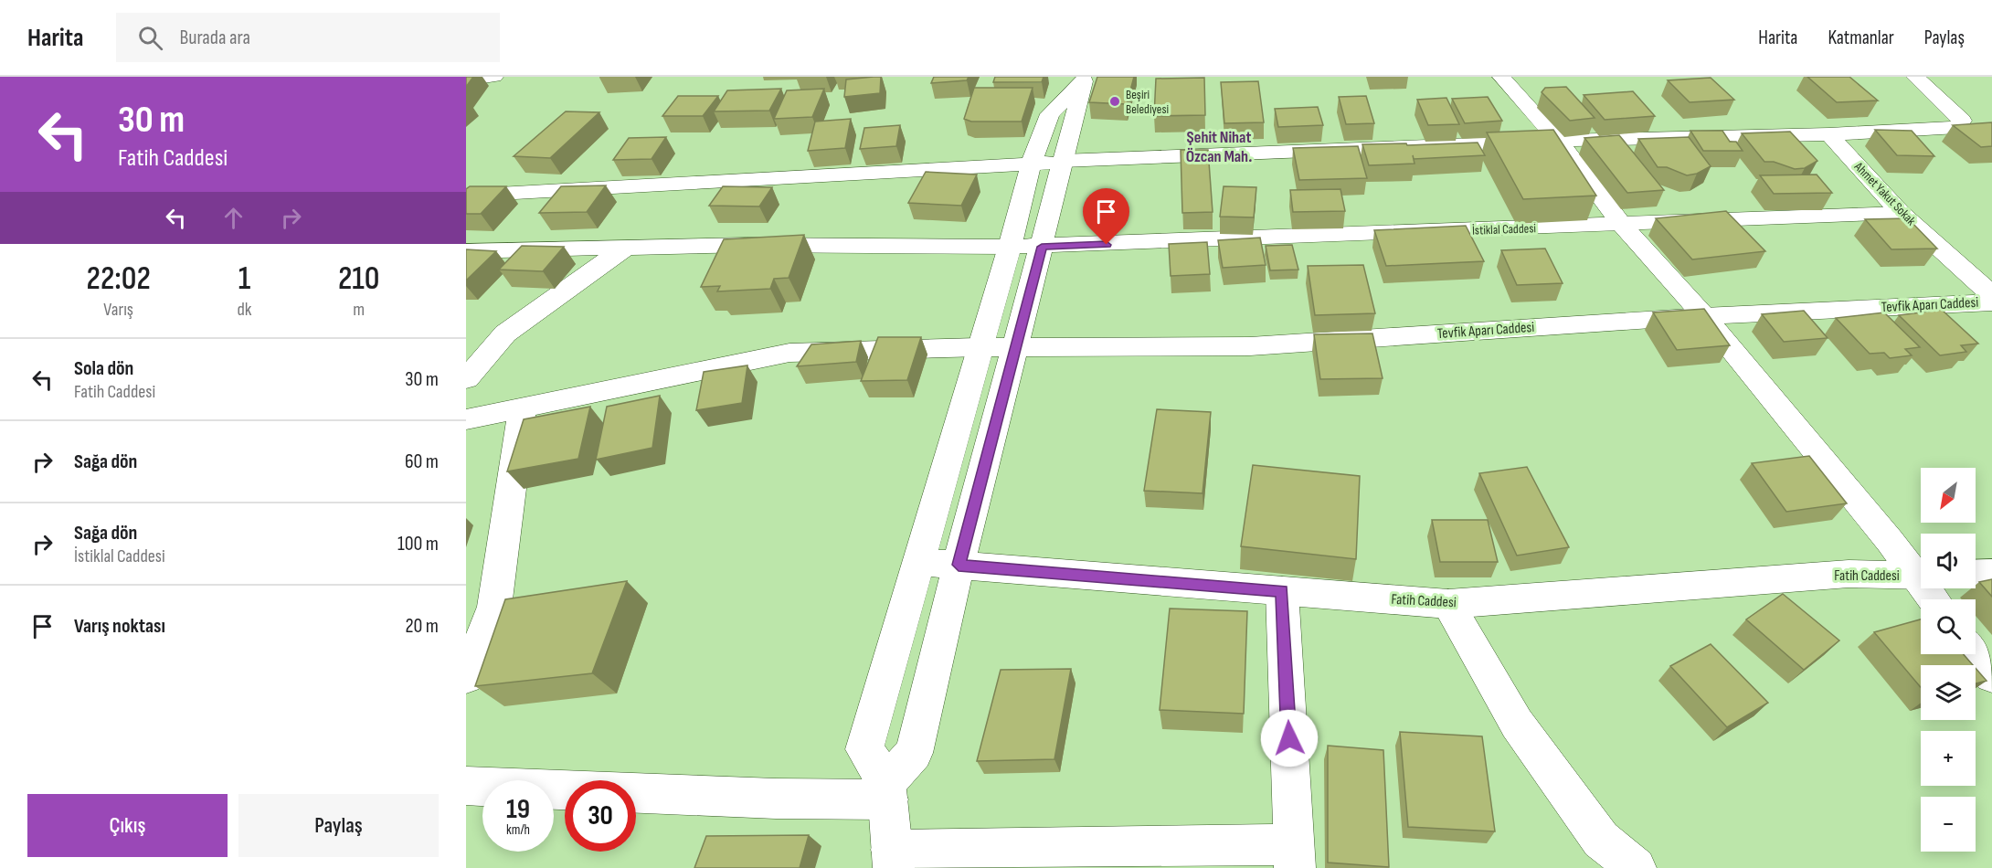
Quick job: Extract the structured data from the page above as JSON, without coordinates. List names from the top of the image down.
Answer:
{
  "streets": {
    "street": [
      "Ahmet Yakut Sokak",
      "İstiklal Caddesi",
      "Tevfik Aparı Caddesi",
      "Fatih Caddesi"
    ]
  },
  "crossings": [
    ["Ahmet Yakut Sokak", "İstiklal Caddesi"]
  ],
  "districts": ["Şehit Nihat Özcan Mah."],
  "places": ["Beşiri Belediyesi"],
  "north": "bottom left",
  "page": {
    "header": "Harita",
    "search": "Burada ara",
    "nav": ["Harita", "Katmanlar", "Paylaş"],
    "turn": ["30 m", "Fatih Caddesi"],
    "eta": [
      "22:02",
      "Varış",
      "1",
      "dk",
      "210",
      "m"
    ],
    "list": [
      {
        "name": "Sola dön",
        "note": "Fatih Caddesi",
        "value": "30 m"
      },
      {
        "name": "Sağa dön",
        "value": "60 m"
      },
      {
        "name": "Sağa dön",
        "note": "İstiklal Caddesi",
        "value": "100 m"
      },
      {
        "name": "Varış noktası",
        "value": "20 m"
      }
    ],
    "map_buttons": ["+", "−"],
    "speed": "19 km/h",
    "limit": "30",
    "buttons": ["Çıkış", "Paylaş"]
  }
}
